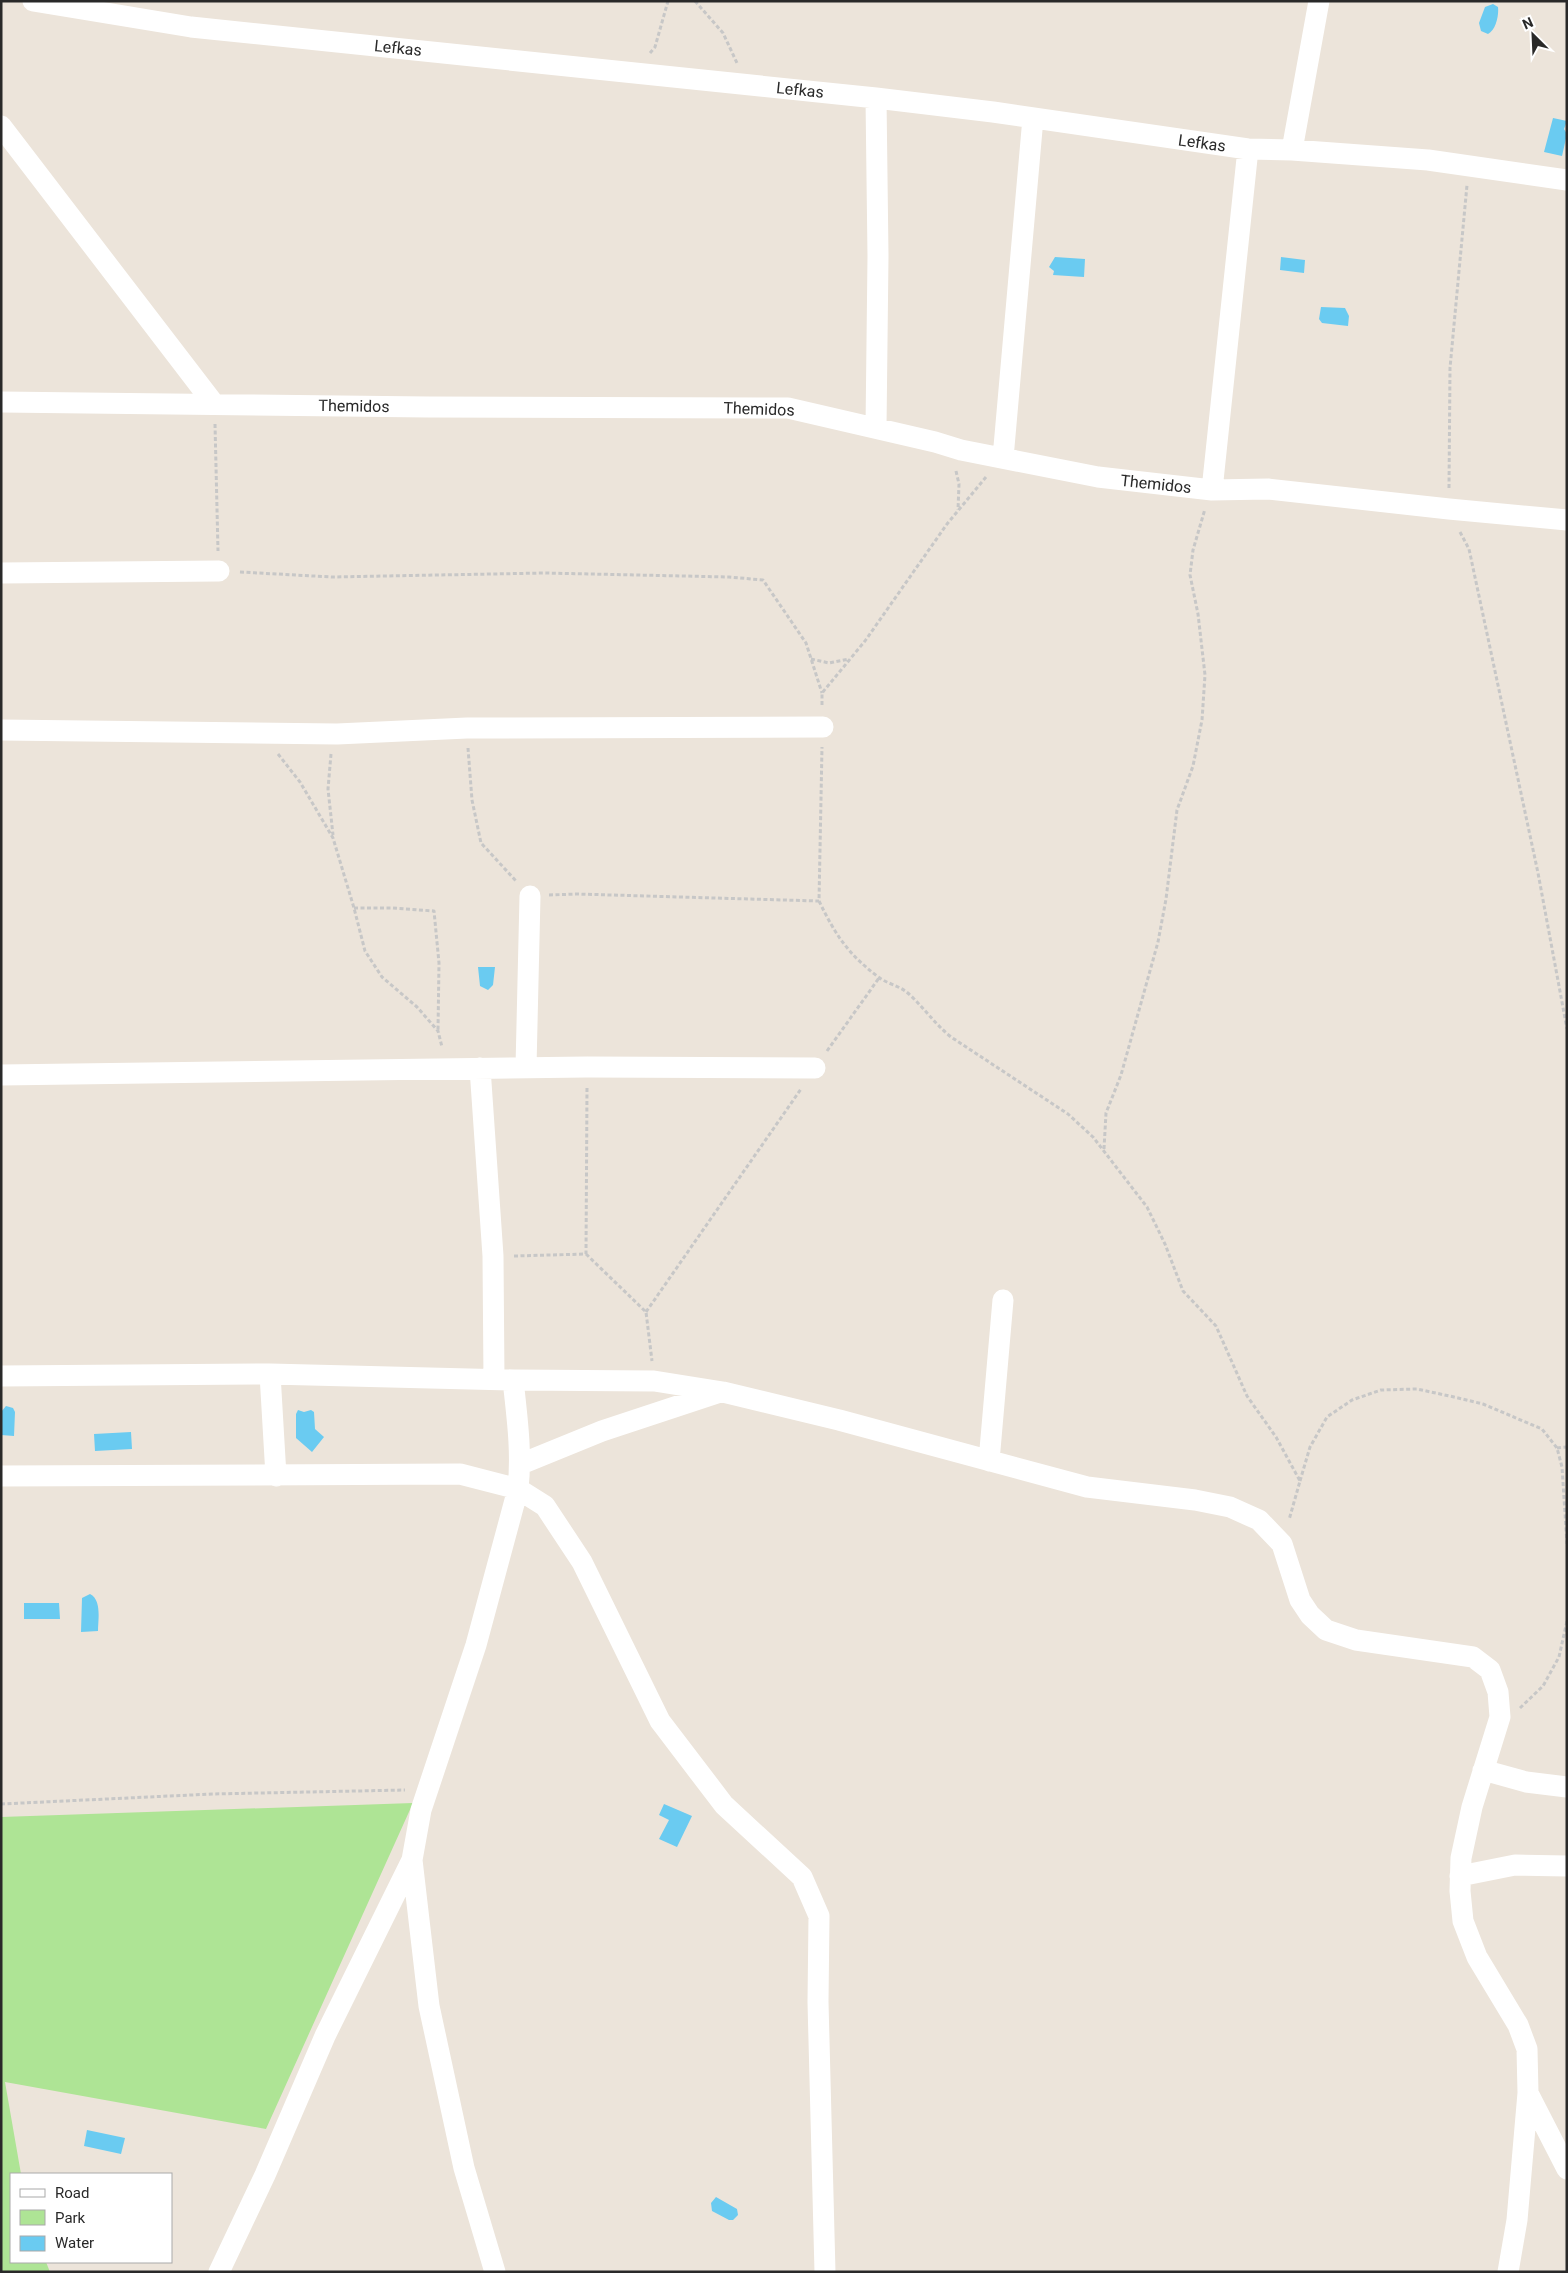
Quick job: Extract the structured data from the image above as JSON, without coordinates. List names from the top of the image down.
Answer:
{
  "streets": {
    "street": ["Lefkas", "Themidos"]
  },
  "legend": ["Road", "Park", "Water"],
  "north": "top left"
}
